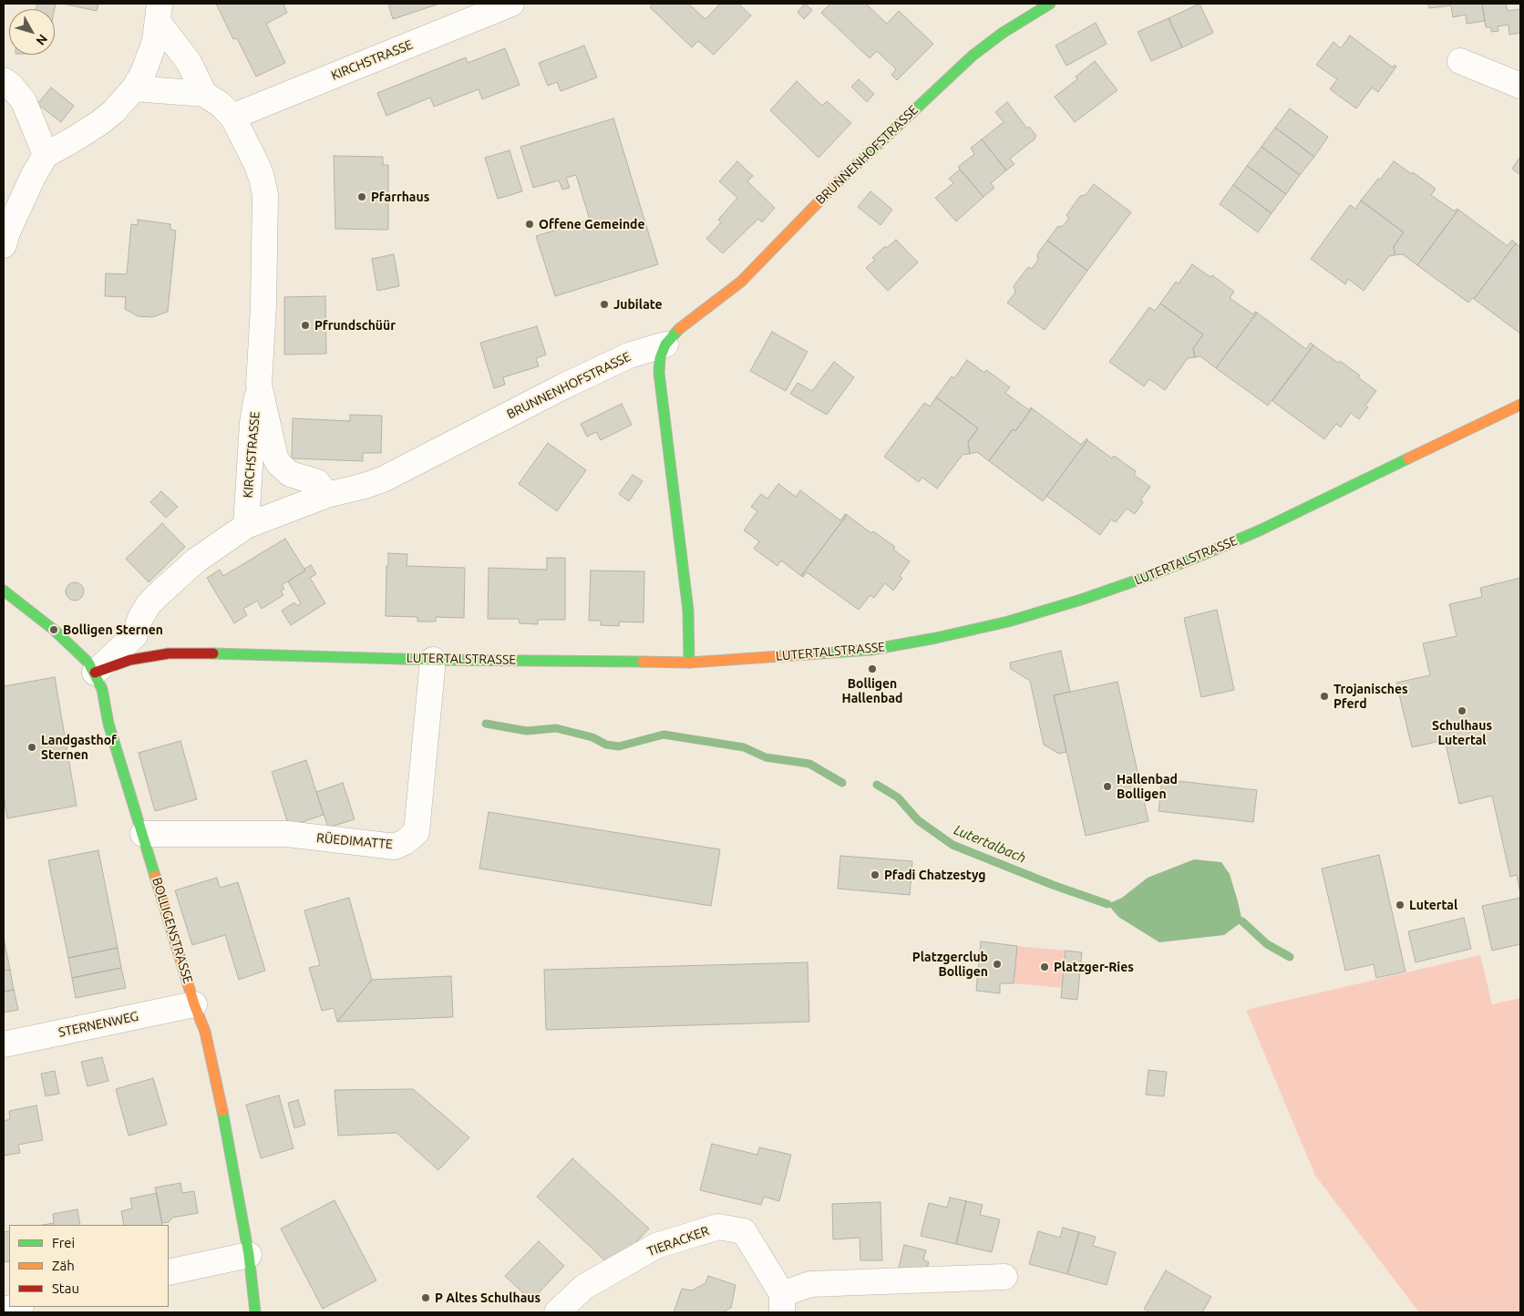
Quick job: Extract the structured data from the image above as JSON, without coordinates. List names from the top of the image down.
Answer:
{
  "streets": {
    "street": [
      "KIRCHSTRASSE",
      "BRUNNENHOFSTRASSE",
      "LUTERTALSTRASSE",
      "RÜEDIMATTE",
      "BOLLIGENSTRASSE",
      "STERNENWEG",
      "TIERACKER"
    ]
  },
  "crossings": [
    ["KIRCHSTRASSE", "BRUNNENHOFSTRASSE"],
    ["BRUNNENHOFSTRASSE", "LUTERTALSTRASSE"],
    ["BRUNNENHOFSTRASSE", "BOLLIGENSTRASSE"],
    ["LUTERTALSTRASSE", "RÜEDIMATTE"],
    ["LUTERTALSTRASSE", "BOLLIGENSTRASSE"],
    ["RÜEDIMATTE", "BOLLIGENSTRASSE"],
    ["BOLLIGENSTRASSE", "STERNENWEG"]
  ],
  "water": ["Lutertalbach"],
  "places": [
    "Pfarrhaus",
    "Offene Gemeinde",
    "Jubilate",
    "Pfrundschüür",
    "Bolligen Sternen",
    "Bolligen Hallenbad",
    "Trojanisches Pferd",
    "Schulhaus Lutertal",
    "Landgasthof Sternen",
    "Hallenbad Bolligen",
    "Pfadi Chatzestyg",
    "Lutertal",
    "Platzgerclub Bolligen",
    "Platzger-Ries",
    "P Altes Schulhaus"
  ],
  "legend": ["Frei", "Zäh", "Stau"],
  "north": "bottom right"
}
